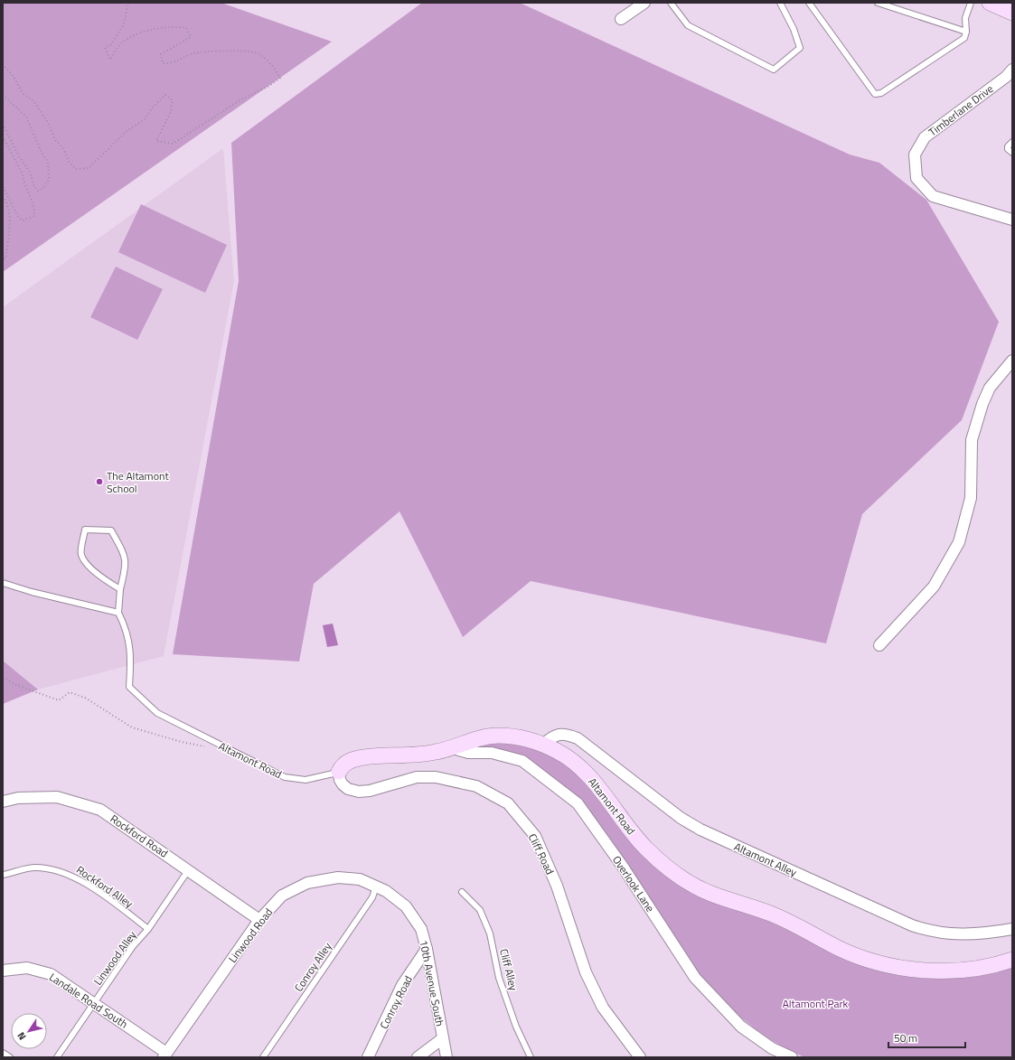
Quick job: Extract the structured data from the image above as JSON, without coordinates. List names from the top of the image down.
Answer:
{
  "streets": {
    "street": [
      "Timberlane Drive",
      "Altamont Road",
      "Rockford Road",
      "Cliff Road",
      "Altamont Alley",
      "Overlook Lane",
      "Linwood Road",
      "10th Avenue South",
      "Landale Road South",
      "Conroy Road"
    ],
    "lane": [
      "Rockford Alley",
      "Linwood Alley",
      "Conroy Alley",
      "Cliff Alley"
    ]
  },
  "crossings": [
    ["Altamont Road", "Cliff Road"],
    ["Altamont Road", "Altamont Alley"],
    ["Altamont Road", "Overlook Lane"],
    ["Rockford Road", "Linwood Road"],
    ["Rockford Road", "Linwood Alley"],
    ["Rockford Alley", "Linwood Alley"],
    ["Linwood Road", "Conroy Alley"],
    ["Linwood Road", "10th Avenue South"],
    ["Linwood Road", "Landale Road South"],
    ["Linwood Alley", "Landale Road South"],
    ["Conroy Alley", "10th Avenue South"],
    ["10th Avenue South", "Conroy Road"]
  ],
  "parks": ["Altamont Park"],
  "places": ["The Altamont School"],
  "scale_bar": "50 m",
  "north": "bottom left"
}
